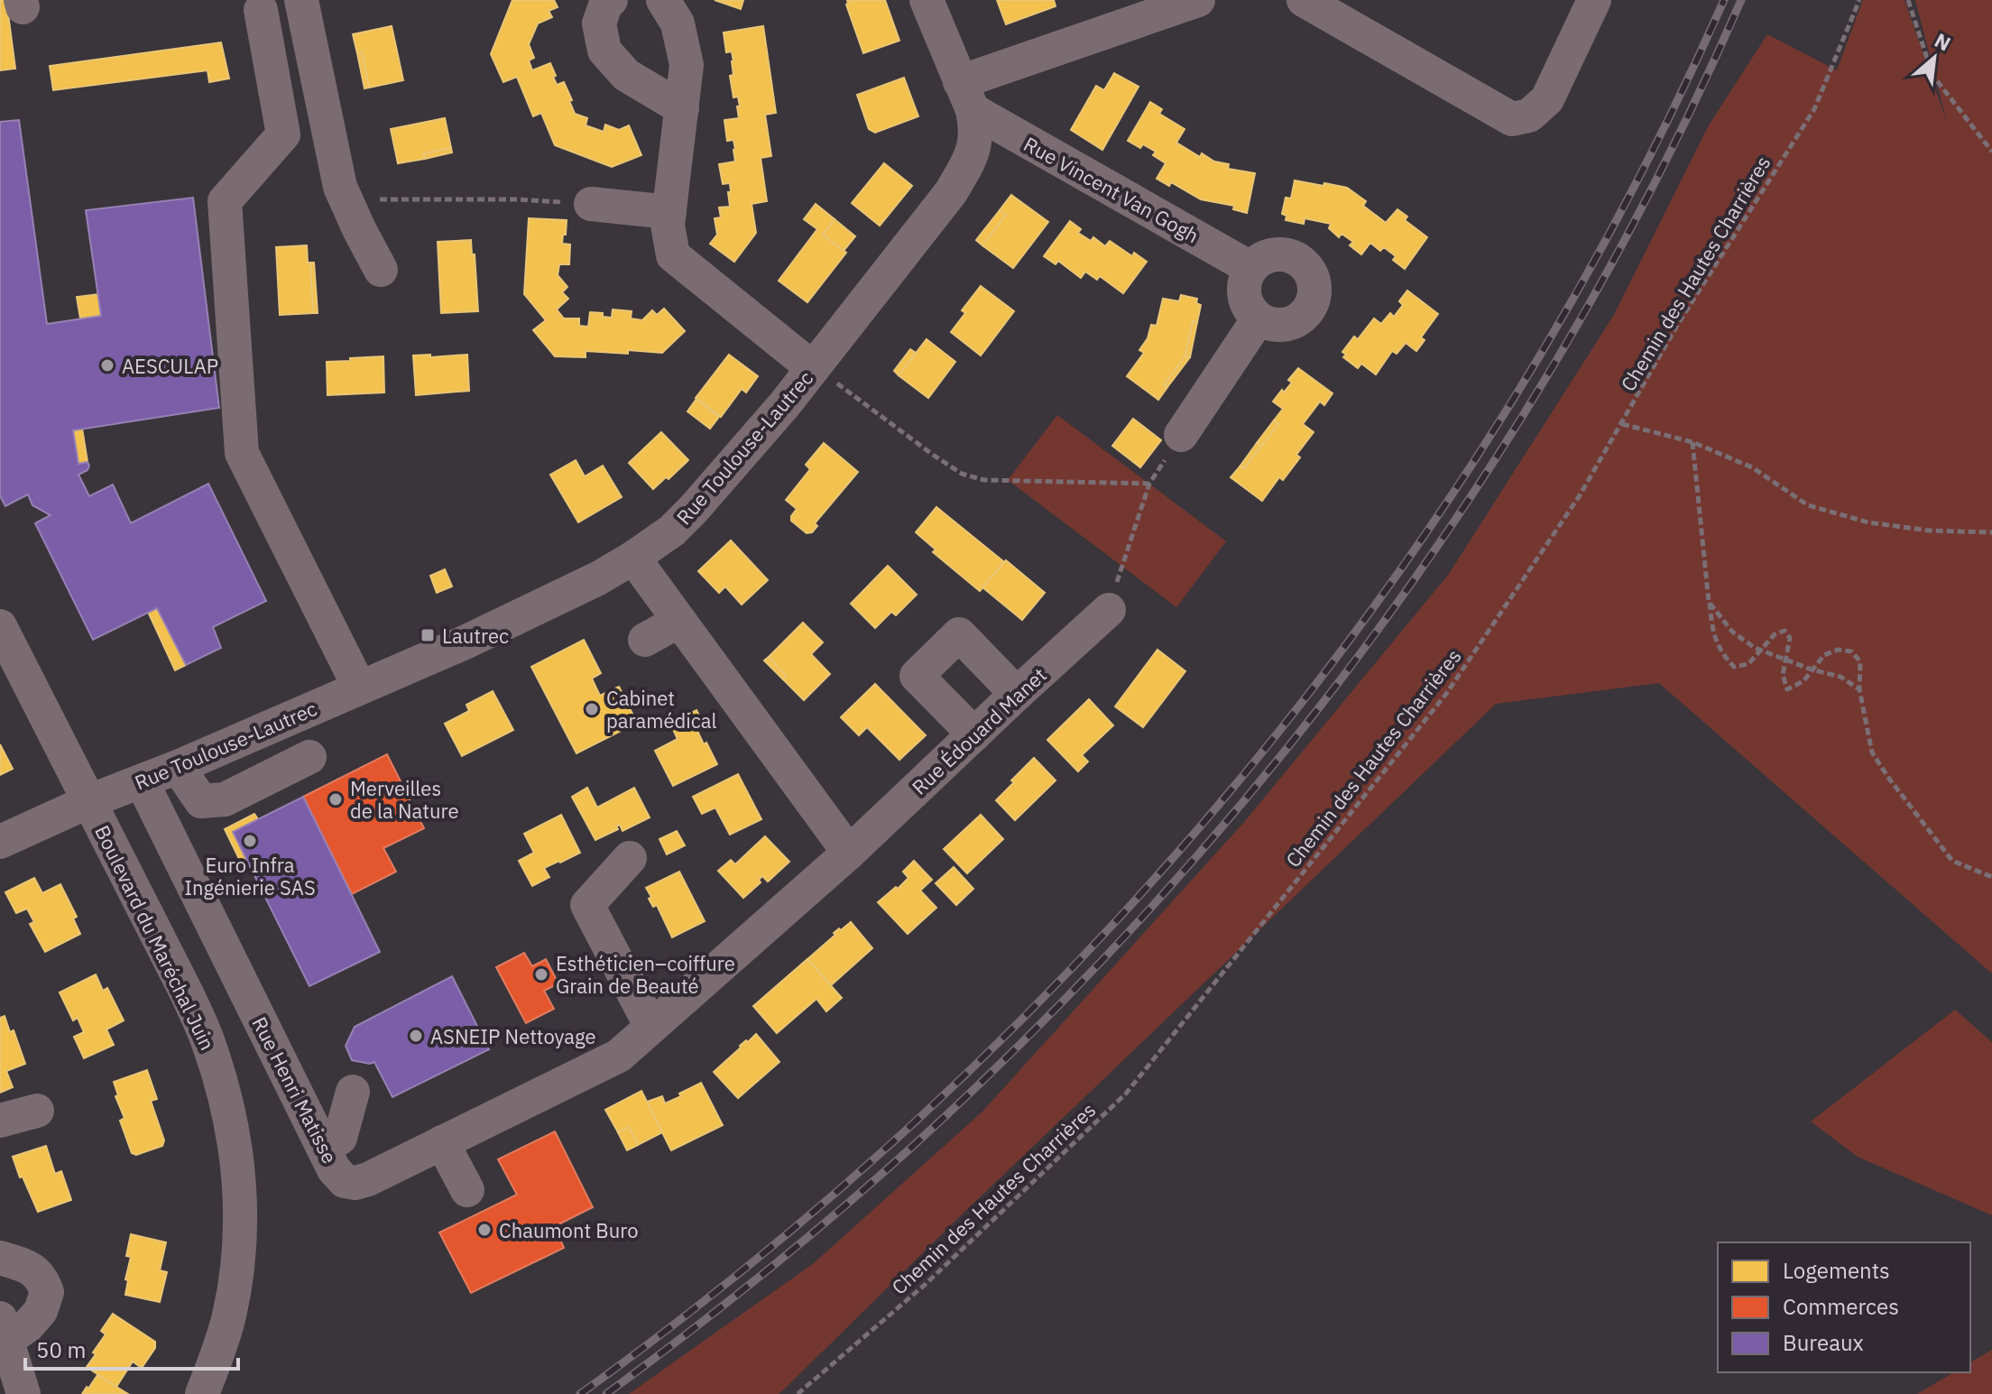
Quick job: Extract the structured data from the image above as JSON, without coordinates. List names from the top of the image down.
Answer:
{
  "streets": {
    "street": [
      "Rue Vincent Van Gogh",
      "Rue Toulouse-Lautrec",
      "Rue Édouard Manet",
      "Boulevard du Maréchal Juin",
      "Rue Henri Matisse"
    ],
    "path": ["Chemin des Hautes Charrières"]
  },
  "crossings": [
    ["Rue Vincent Van Gogh", "Rue Toulouse-Lautrec"],
    ["Rue Toulouse-Lautrec", "Boulevard du Maréchal Juin"],
    ["Rue Toulouse-Lautrec", "Rue Henri Matisse"],
    ["Rue Édouard Manet", "Rue Henri Matisse"]
  ],
  "places": {
    "other": [
      "AESCULAP",
      "Cabinet paramédical",
      "Merveilles de la Nature",
      "Euro Infra Ingénierie SAS",
      "Esthéticien–coiffure Grain de Beauté",
      "ASNEIP Nettoyage",
      "Chaumont Buro"
    ],
    "transit": ["Lautrec"]
  },
  "legend": ["Logements", "Commerces", "Bureaux"],
  "scale_bar": "50 m",
  "north": "top right"
}
